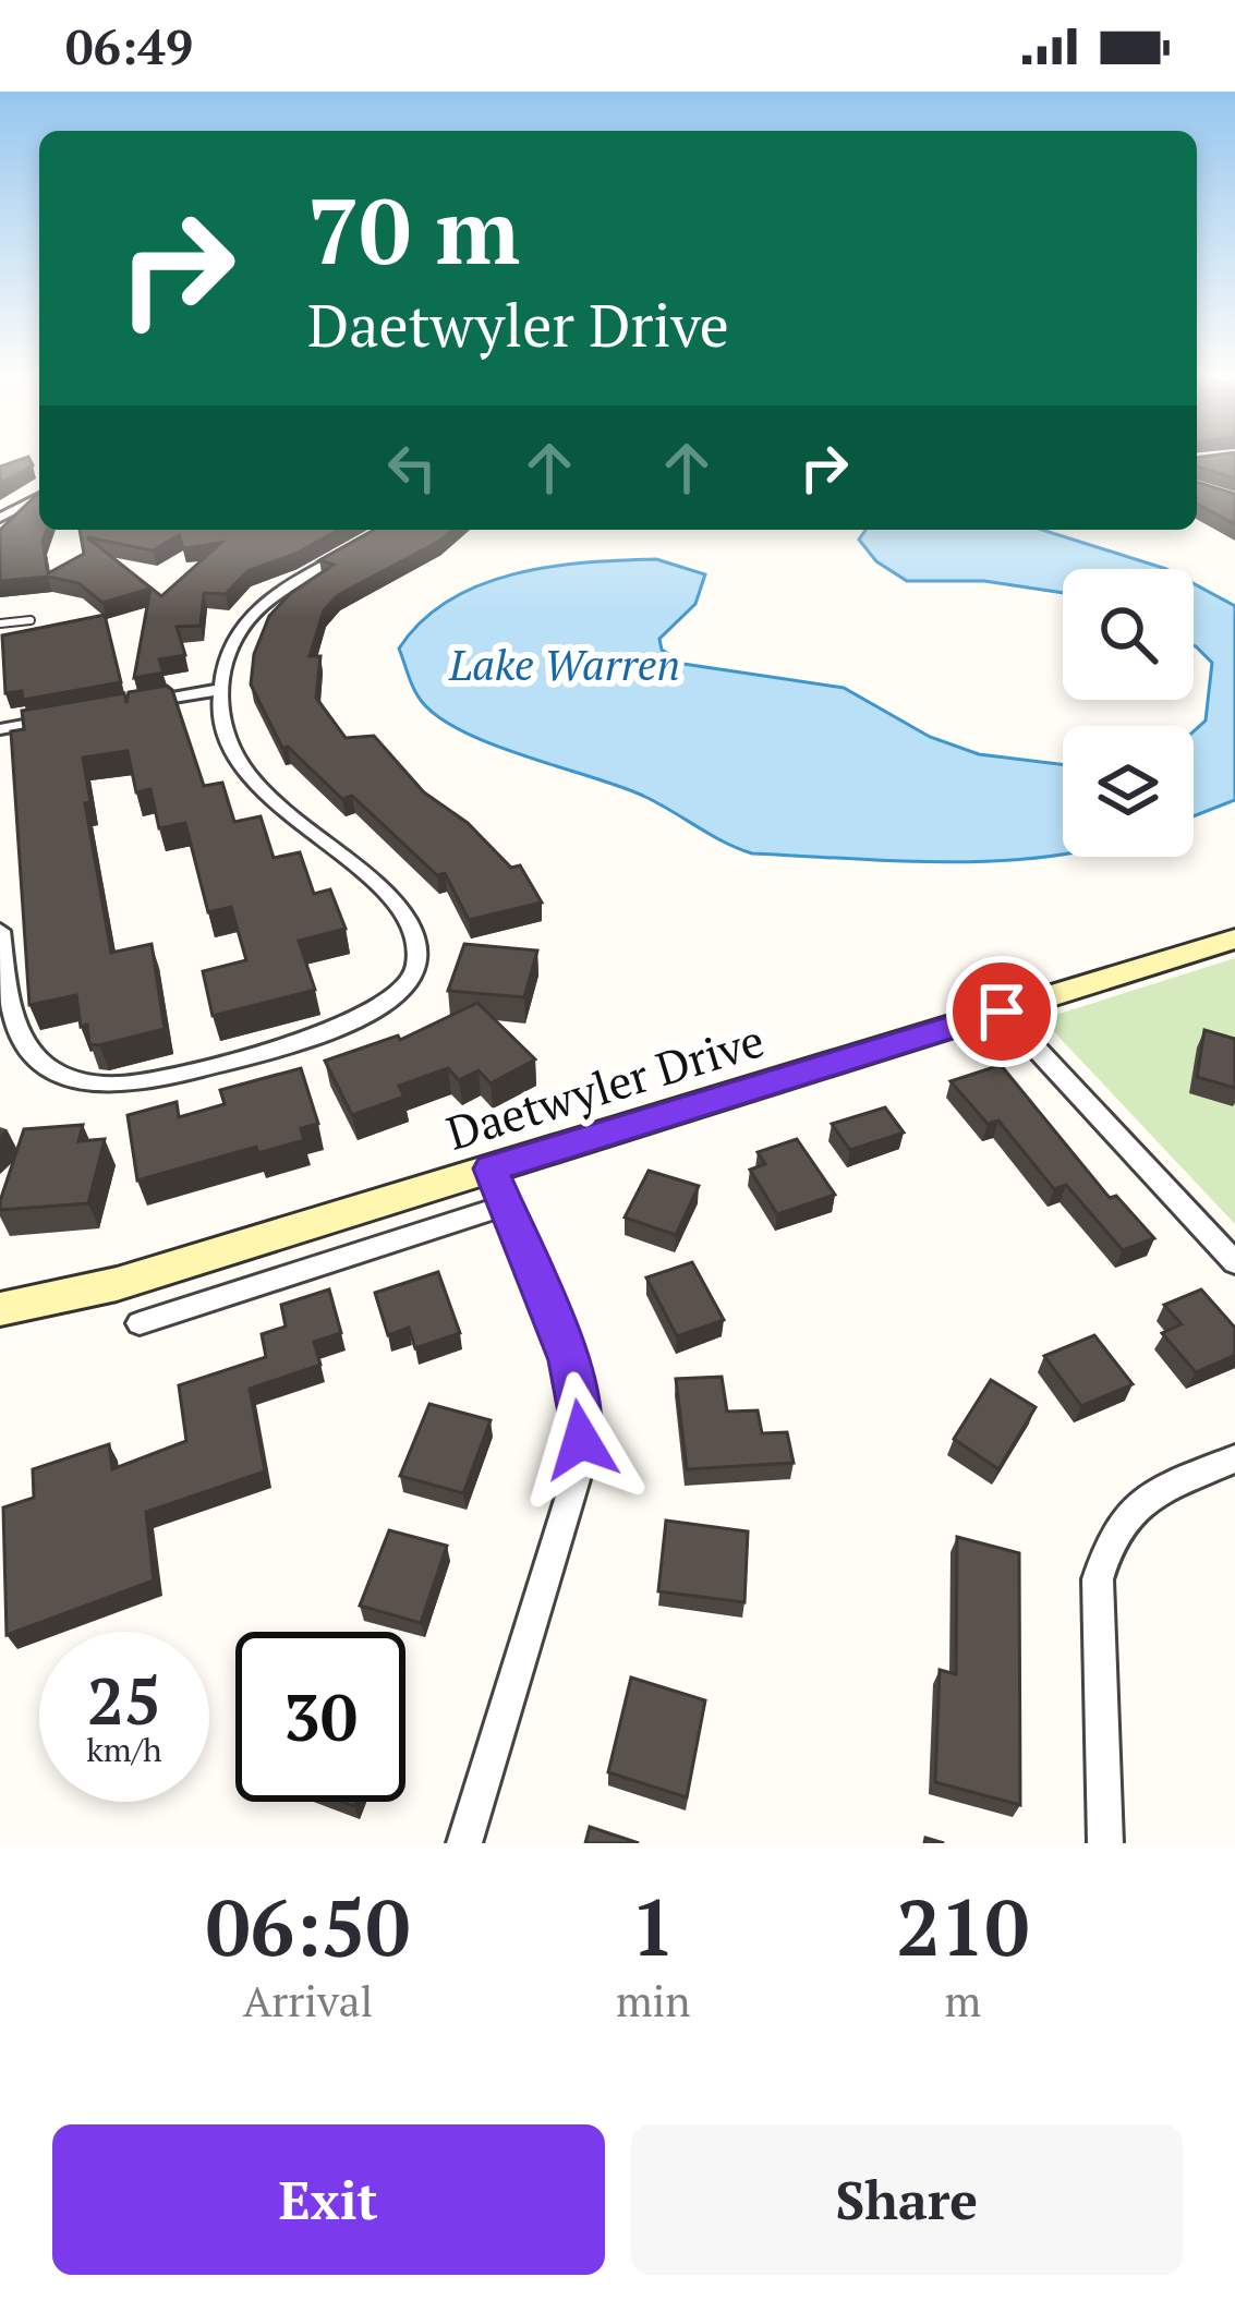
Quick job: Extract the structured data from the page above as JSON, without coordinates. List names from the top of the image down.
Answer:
{
  "streets": {
    "street": ["Daetwyler Drive"]
  },
  "water": ["Lake Warren"],
  "page": {
    "status": "06:49",
    "turn": ["70 m", "Daetwyler Drive"],
    "speed": "25 km/h",
    "limit": "30",
    "eta": [
      "06:50",
      "Arrival",
      "1",
      "min",
      "210",
      "m"
    ],
    "buttons": ["Exit", "Share"]
  }
}
